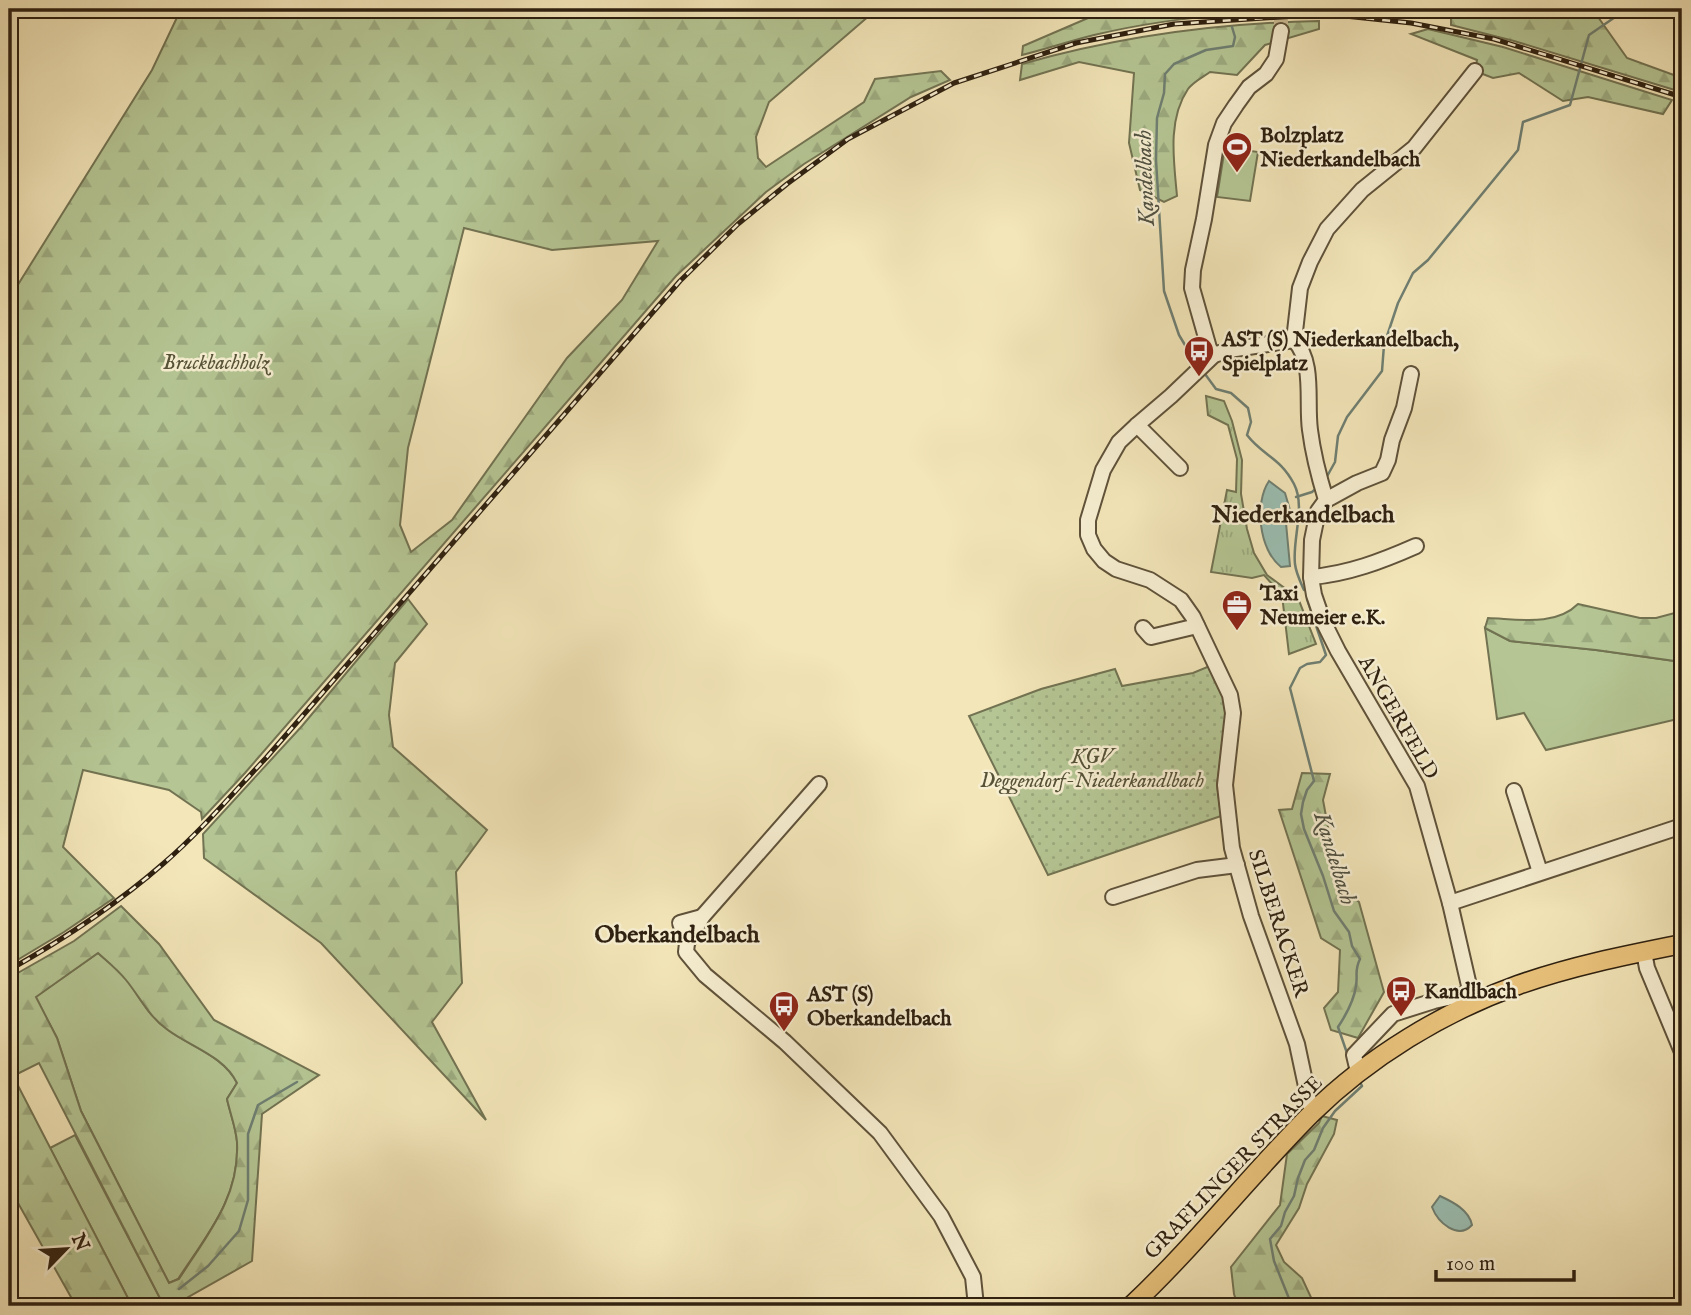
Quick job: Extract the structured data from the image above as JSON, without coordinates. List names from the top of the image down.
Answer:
{
  "streets": {
    "main road": ["GRAFLINGER STRASSE"],
    "street": ["ANGERFELD", "SILBERACKER"]
  },
  "crossings": [
    ["ANGERFELD", "GRAFLINGER STRASSE"],
    ["SILBERACKER", "GRAFLINGER STRASSE"]
  ],
  "districts": ["Niederkandelbach", "Oberkandelbach"],
  "water": ["Kandelbach"],
  "parks": ["Bruckbachholz", "KGV Deggendorf-Niederkandlbach"],
  "places": {
    "sports": ["Bolzplatz Niederkandelbach"],
    "bus stop": ["AST (S) Niederkandelbach, Spielplatz", "Kandlbach", "AST (S) Oberkandelbach"],
    "office": ["Taxi Neumeier e.K."]
  },
  "scale_bar": "100 m",
  "north": "top right"
}
